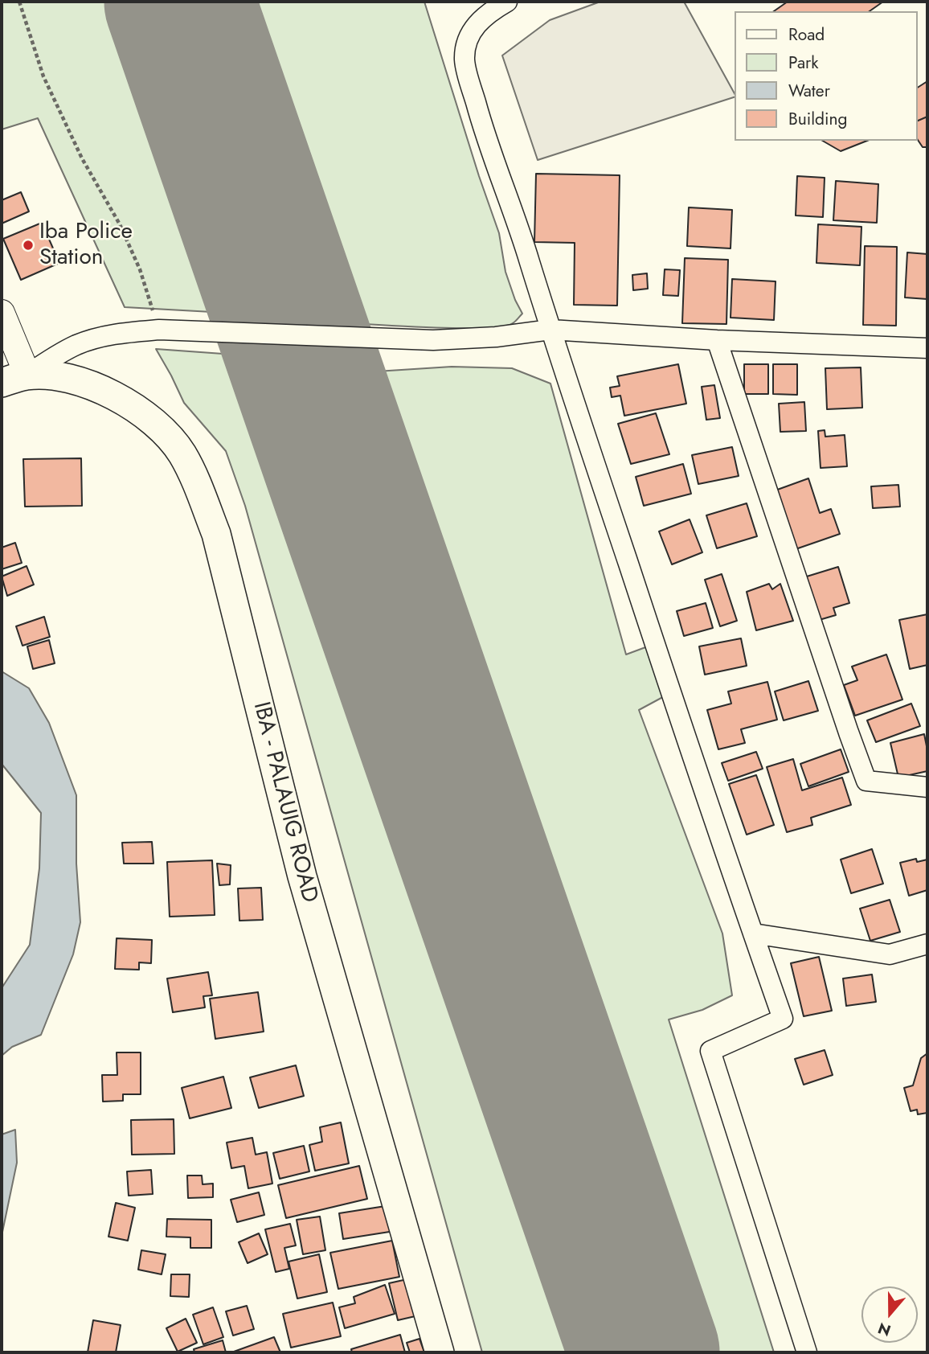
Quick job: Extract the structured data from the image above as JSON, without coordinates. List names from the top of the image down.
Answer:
{
  "streets": {
    "main road": ["IBA - PALAUIG ROAD"]
  },
  "places": ["Iba Police Station"],
  "legend": [
    "Road",
    "Park",
    "Water",
    "Building"
  ],
  "north": "bottom"
}
